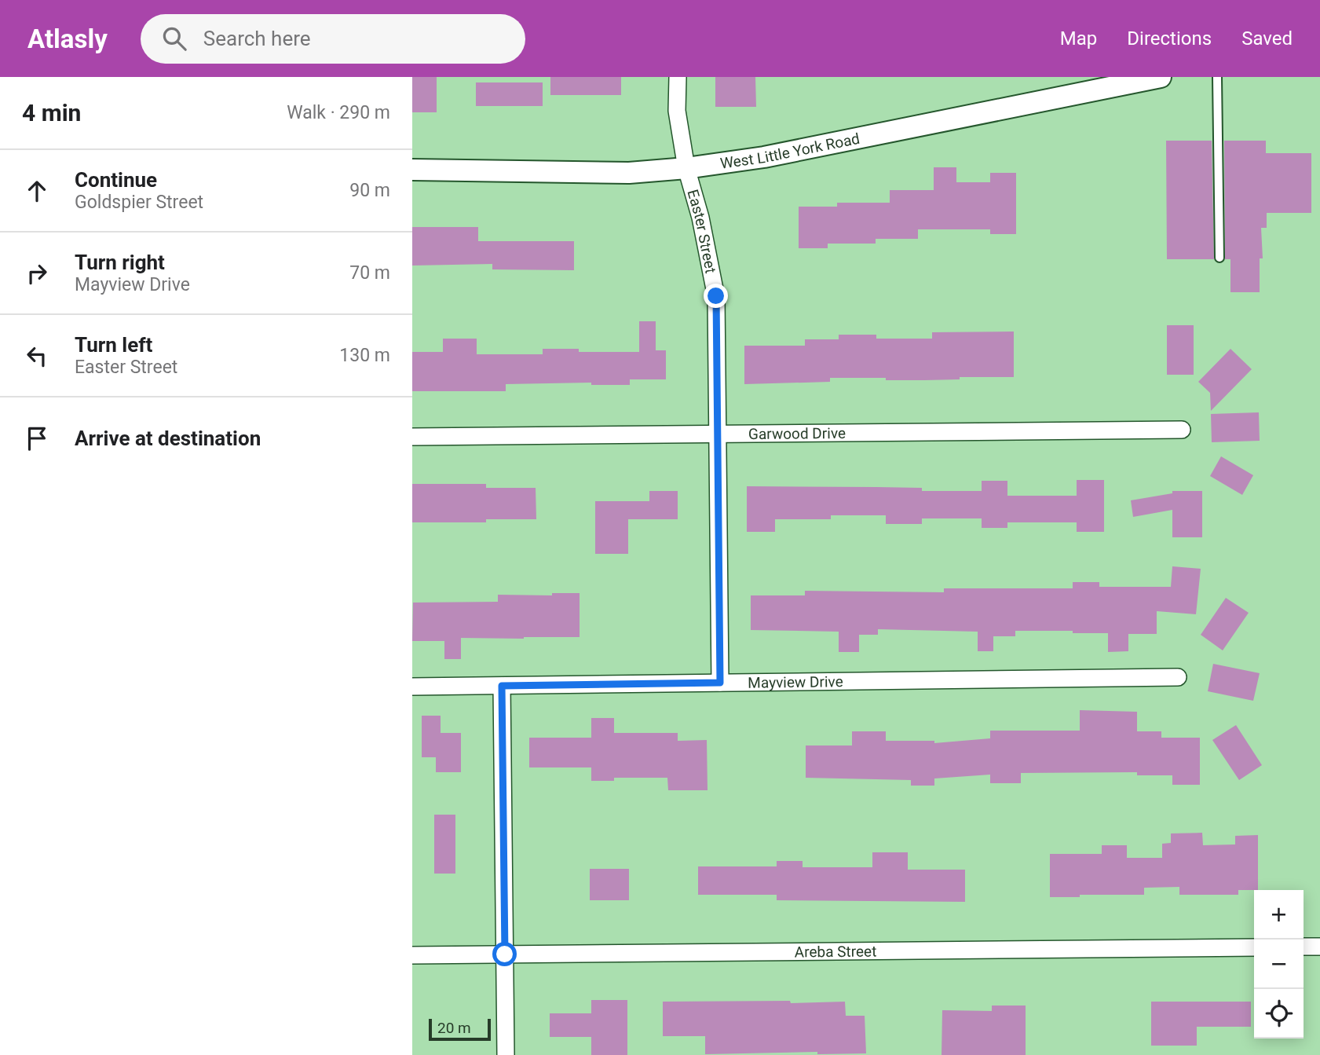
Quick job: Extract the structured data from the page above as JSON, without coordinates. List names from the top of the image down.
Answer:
{
  "streets": {
    "street": [
      "West Little York Road",
      "Easter Street",
      "Garwood Drive",
      "Mayview Drive",
      "Areba Street"
    ]
  },
  "crossings": [
    ["West Little York Road", "Easter Street"],
    ["Easter Street", "Garwood Drive"],
    ["Easter Street", "Mayview Drive"]
  ],
  "scale_bar": "20 m",
  "page": {
    "header": "Atlasly",
    "search": "Search here",
    "nav": ["Map", "Directions", "Saved"],
    "heading": ["4 min", "Walk · 290 m"],
    "list": [
      ["Continue", "Goldspier Street", "90 m"],
      ["Turn right", "Mayview Drive", "70 m"],
      ["Turn left", "Easter Street", "130 m"],
      "Arrive at destination"
    ],
    "map_buttons": ["+", "−"],
    "scale": "20 m"
  }
}
